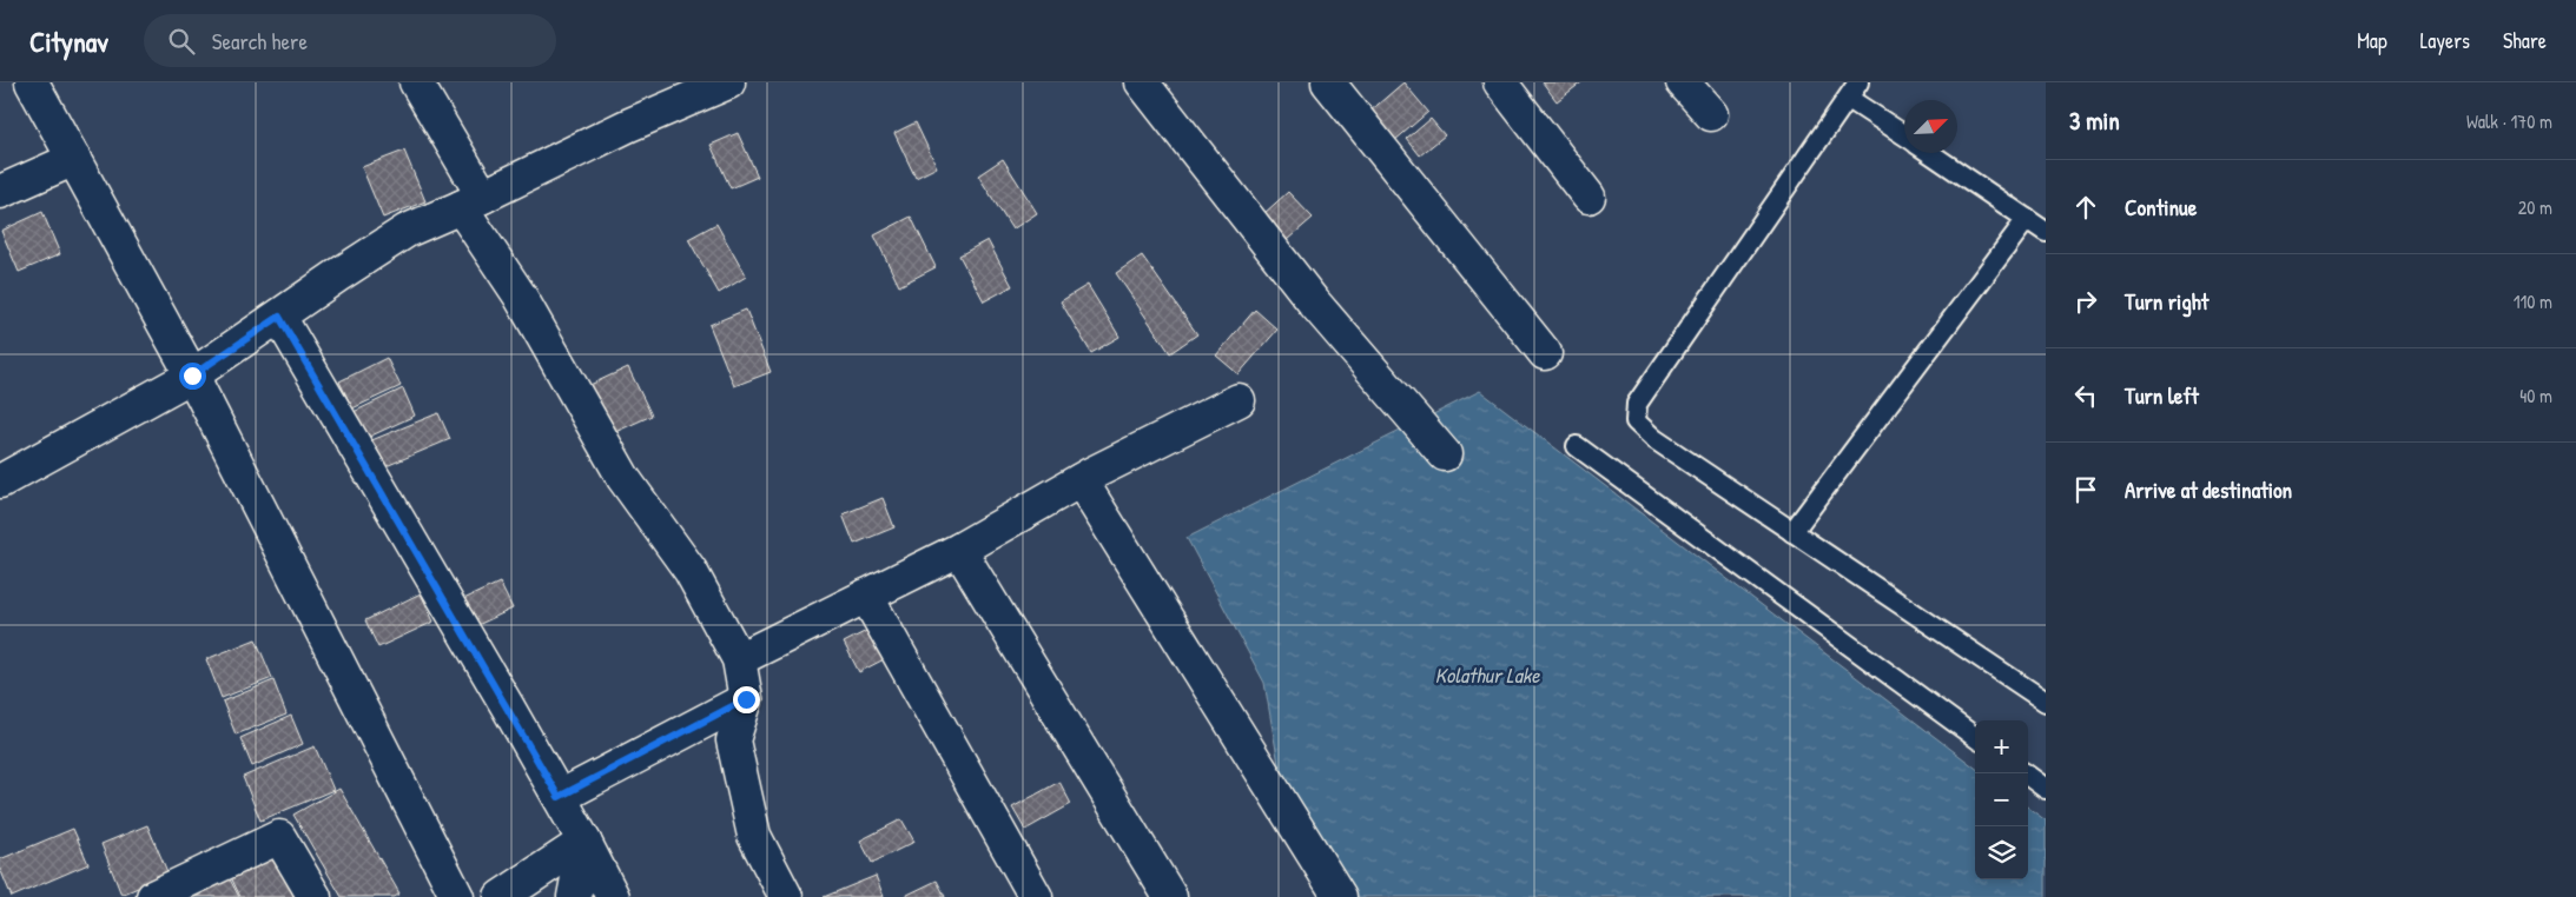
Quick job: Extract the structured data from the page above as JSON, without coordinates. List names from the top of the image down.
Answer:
{
  "water": ["Kolathur Lake"],
  "north": "top right",
  "page": {
    "header": "Citynav",
    "search": "Search here",
    "nav": ["Map", "Layers", "Share"],
    "heading": ["3 min", "Walk · 170 m"],
    "list": [
      ["Continue", "20 m"],
      ["Turn right", "110 m"],
      ["Turn left", "40 m"],
      "Arrive at destination"
    ],
    "map_buttons": ["+", "−"]
  }
}
